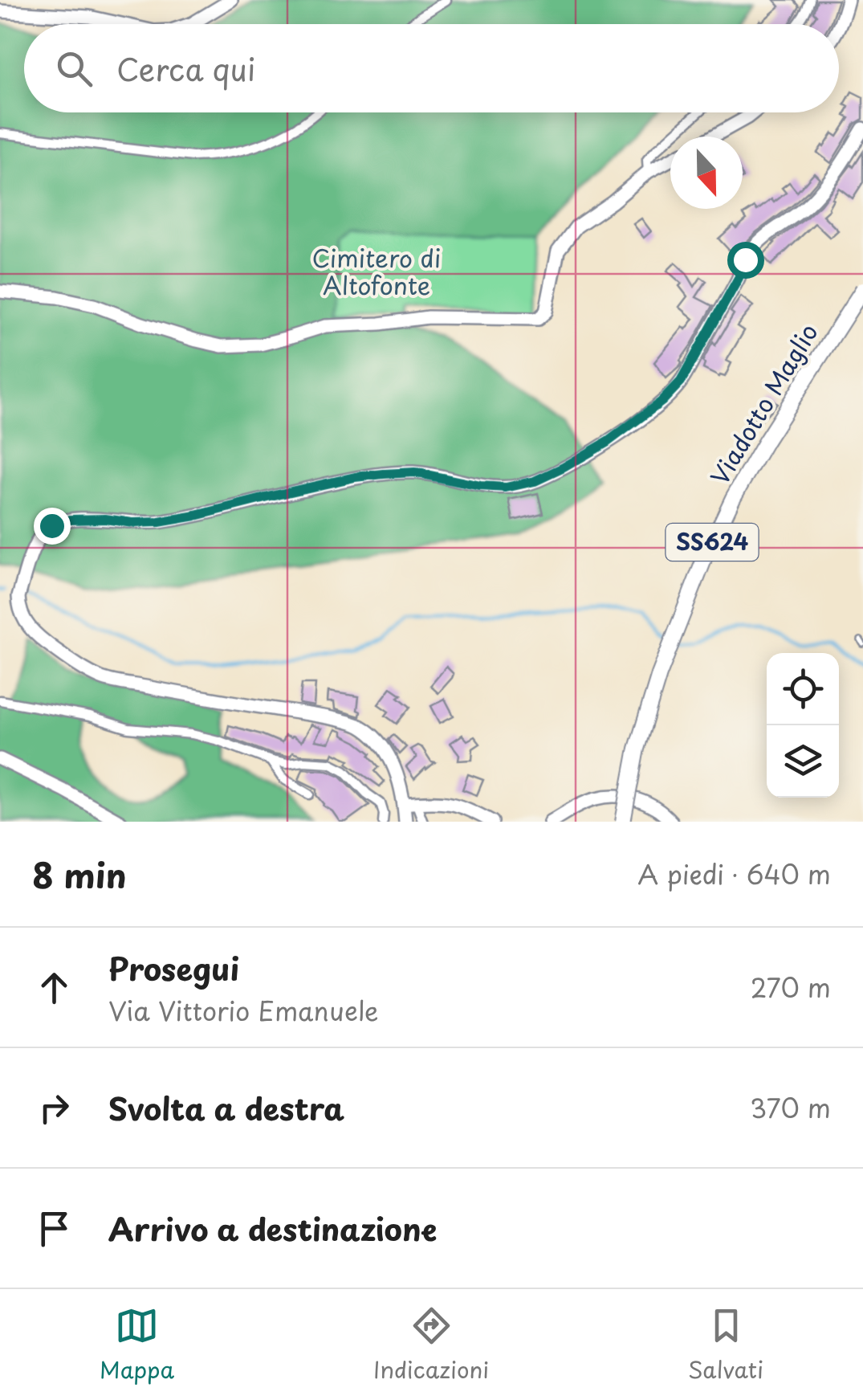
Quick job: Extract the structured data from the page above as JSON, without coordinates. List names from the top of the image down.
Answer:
{
  "streets": {
    "main road": ["Viadotto Maglio", "SS624"]
  },
  "parks": ["Cimitero di Altofonte"],
  "north": "bottom",
  "page": {
    "search": "Cerca qui",
    "heading": ["8 min", "A piedi · 640 m"],
    "list": [
      ["Prosegui", "Via Vittorio Emanuele", "270 m"],
      ["Svolta a destra", "370 m"],
      "Arrivo a destinazione"
    ],
    "nav": ["Mappa", "Indicazioni", "Salvati"]
  }
}
